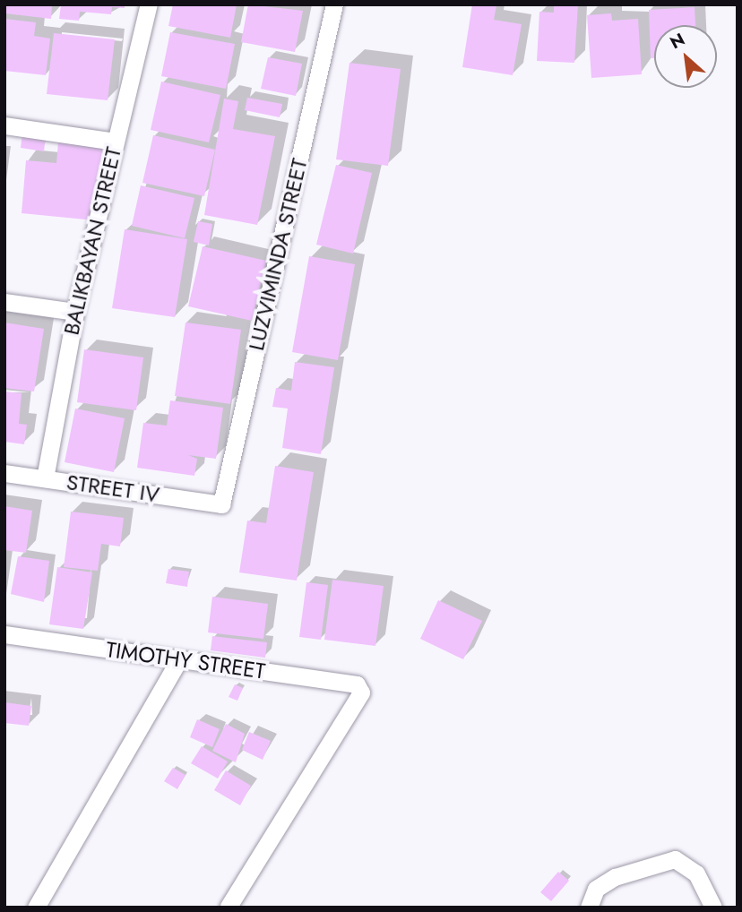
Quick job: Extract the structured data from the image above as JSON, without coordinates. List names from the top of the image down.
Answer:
{
  "streets": {
    "street": [
      "BALIKBAYAN STREET",
      "LUZVIMINDA STREET",
      "STREET IV",
      "TIMOTHY STREET"
    ]
  },
  "crossings": [
    ["BALIKBAYAN STREET", "STREET IV"],
    ["LUZVIMINDA STREET", "STREET IV"]
  ],
  "north": "top left"
}
